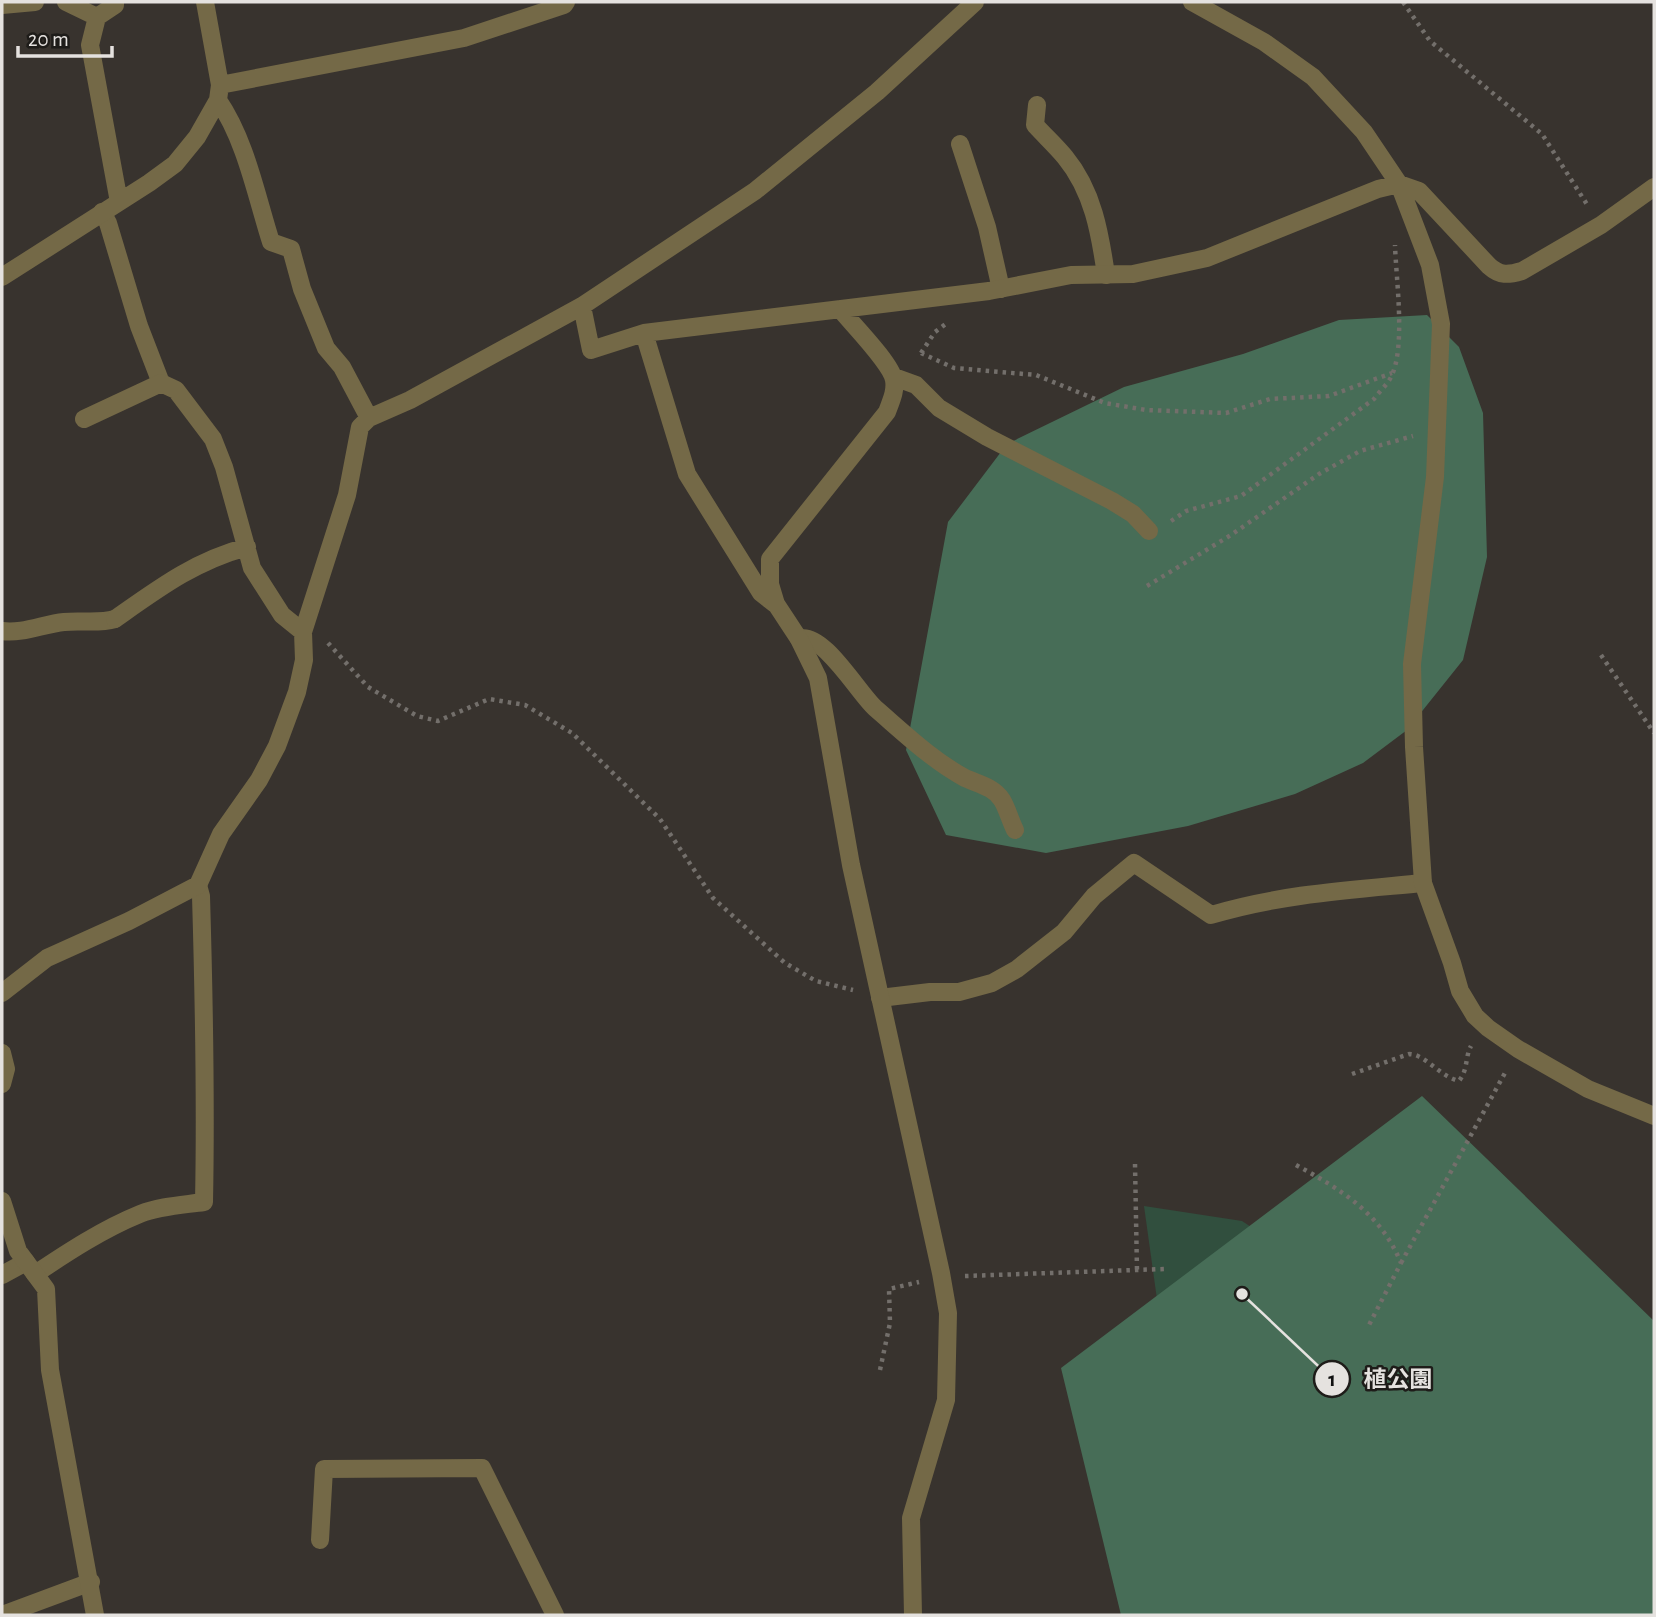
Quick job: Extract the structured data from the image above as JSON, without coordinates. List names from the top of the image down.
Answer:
{
  "places": ["植公園"],
  "scale_bar": "20 m"
}
